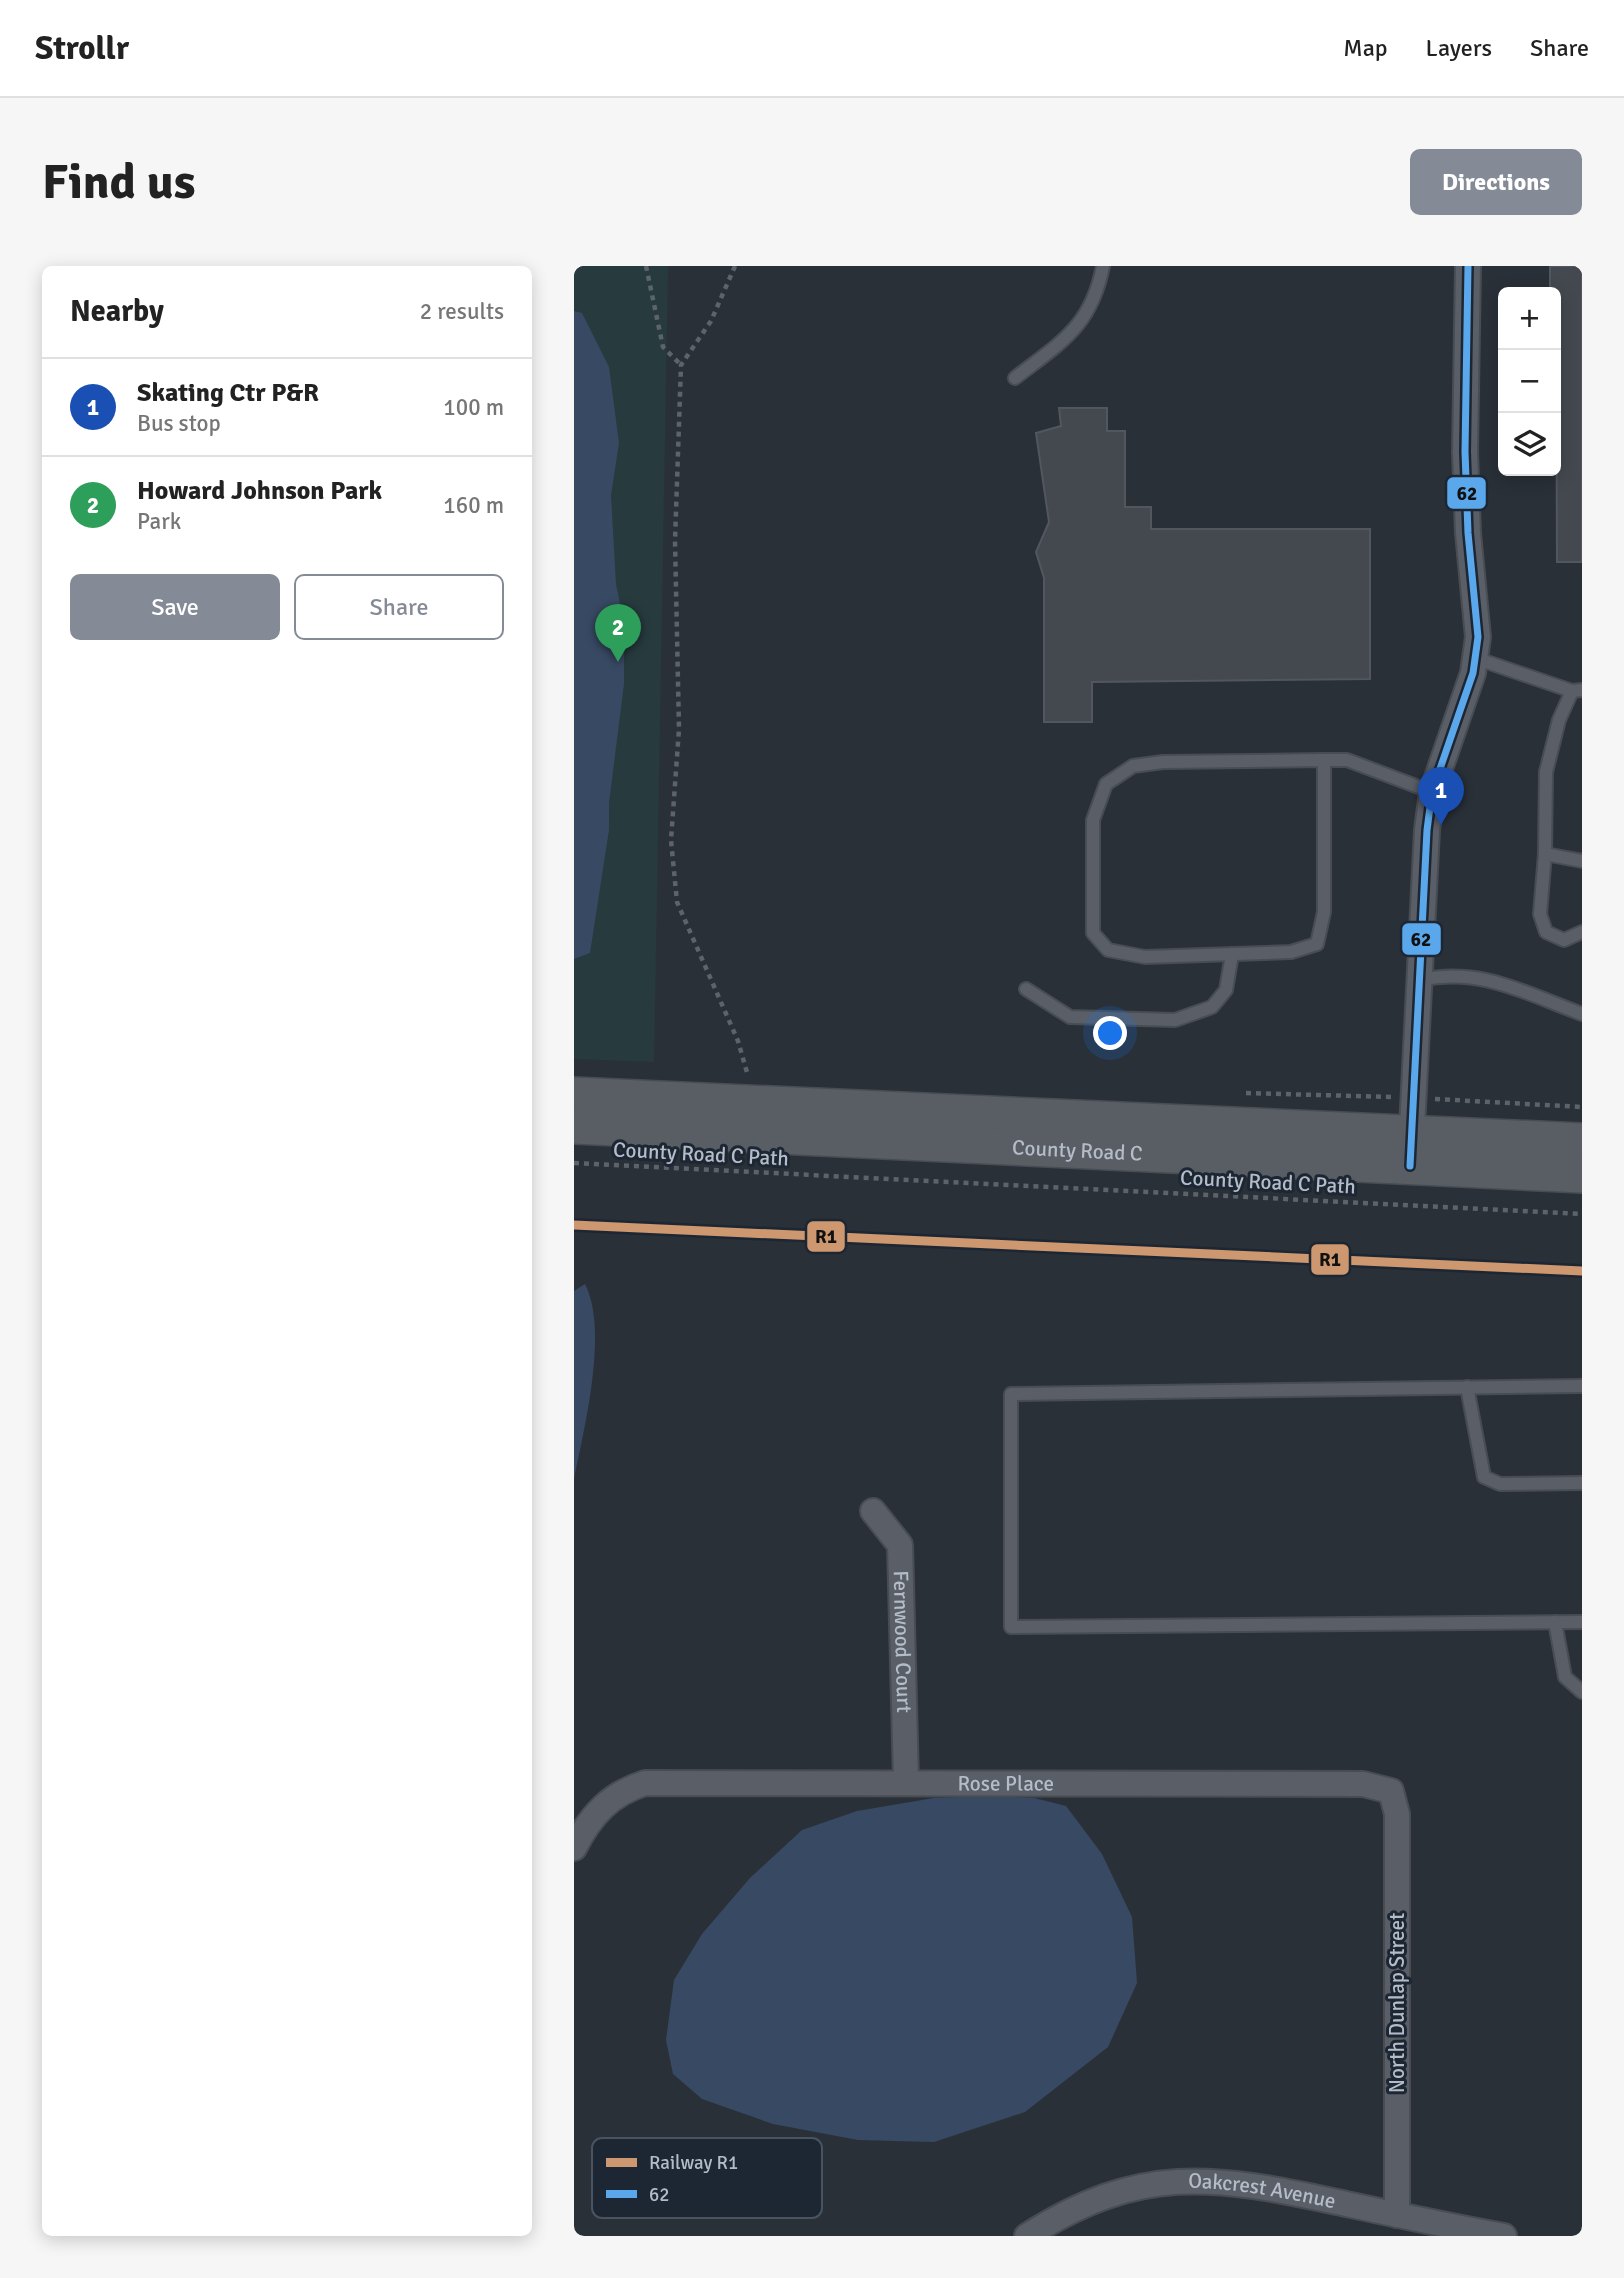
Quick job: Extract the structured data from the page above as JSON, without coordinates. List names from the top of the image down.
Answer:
{
  "streets": {
    "main road": ["County Road C"],
    "street": [
      "Fernwood Court",
      "Rose Place",
      "North Dunlap Street",
      "Oakcrest Avenue"
    ],
    "path": ["County Road C Path"]
  },
  "crossings": [
    ["Fernwood Court", "Rose Place"],
    ["Rose Place", "North Dunlap Street"],
    ["North Dunlap Street", "Oakcrest Avenue"]
  ],
  "lines": ["transit line 62", "rail line R1"],
  "legend": ["Railway R1", "62"],
  "page": {
    "header": "Strollr",
    "nav": ["Map", "Layers", "Share"],
    "buttons": [
      "Directions",
      ["Save", "Share"]
    ],
    "title": "Find us",
    "heading": ["Nearby", "2 results"],
    "map_buttons": ["+", "−"],
    "list": [
      {
        "mark": "1",
        "name": "Skating Ctr P&R",
        "note": "Bus stop",
        "value": "100 m"
      },
      {
        "mark": "2",
        "name": "Howard Johnson Park",
        "note": "Park",
        "value": "160 m"
      }
    ],
    "pins": ["2", "1"]
  }
}
